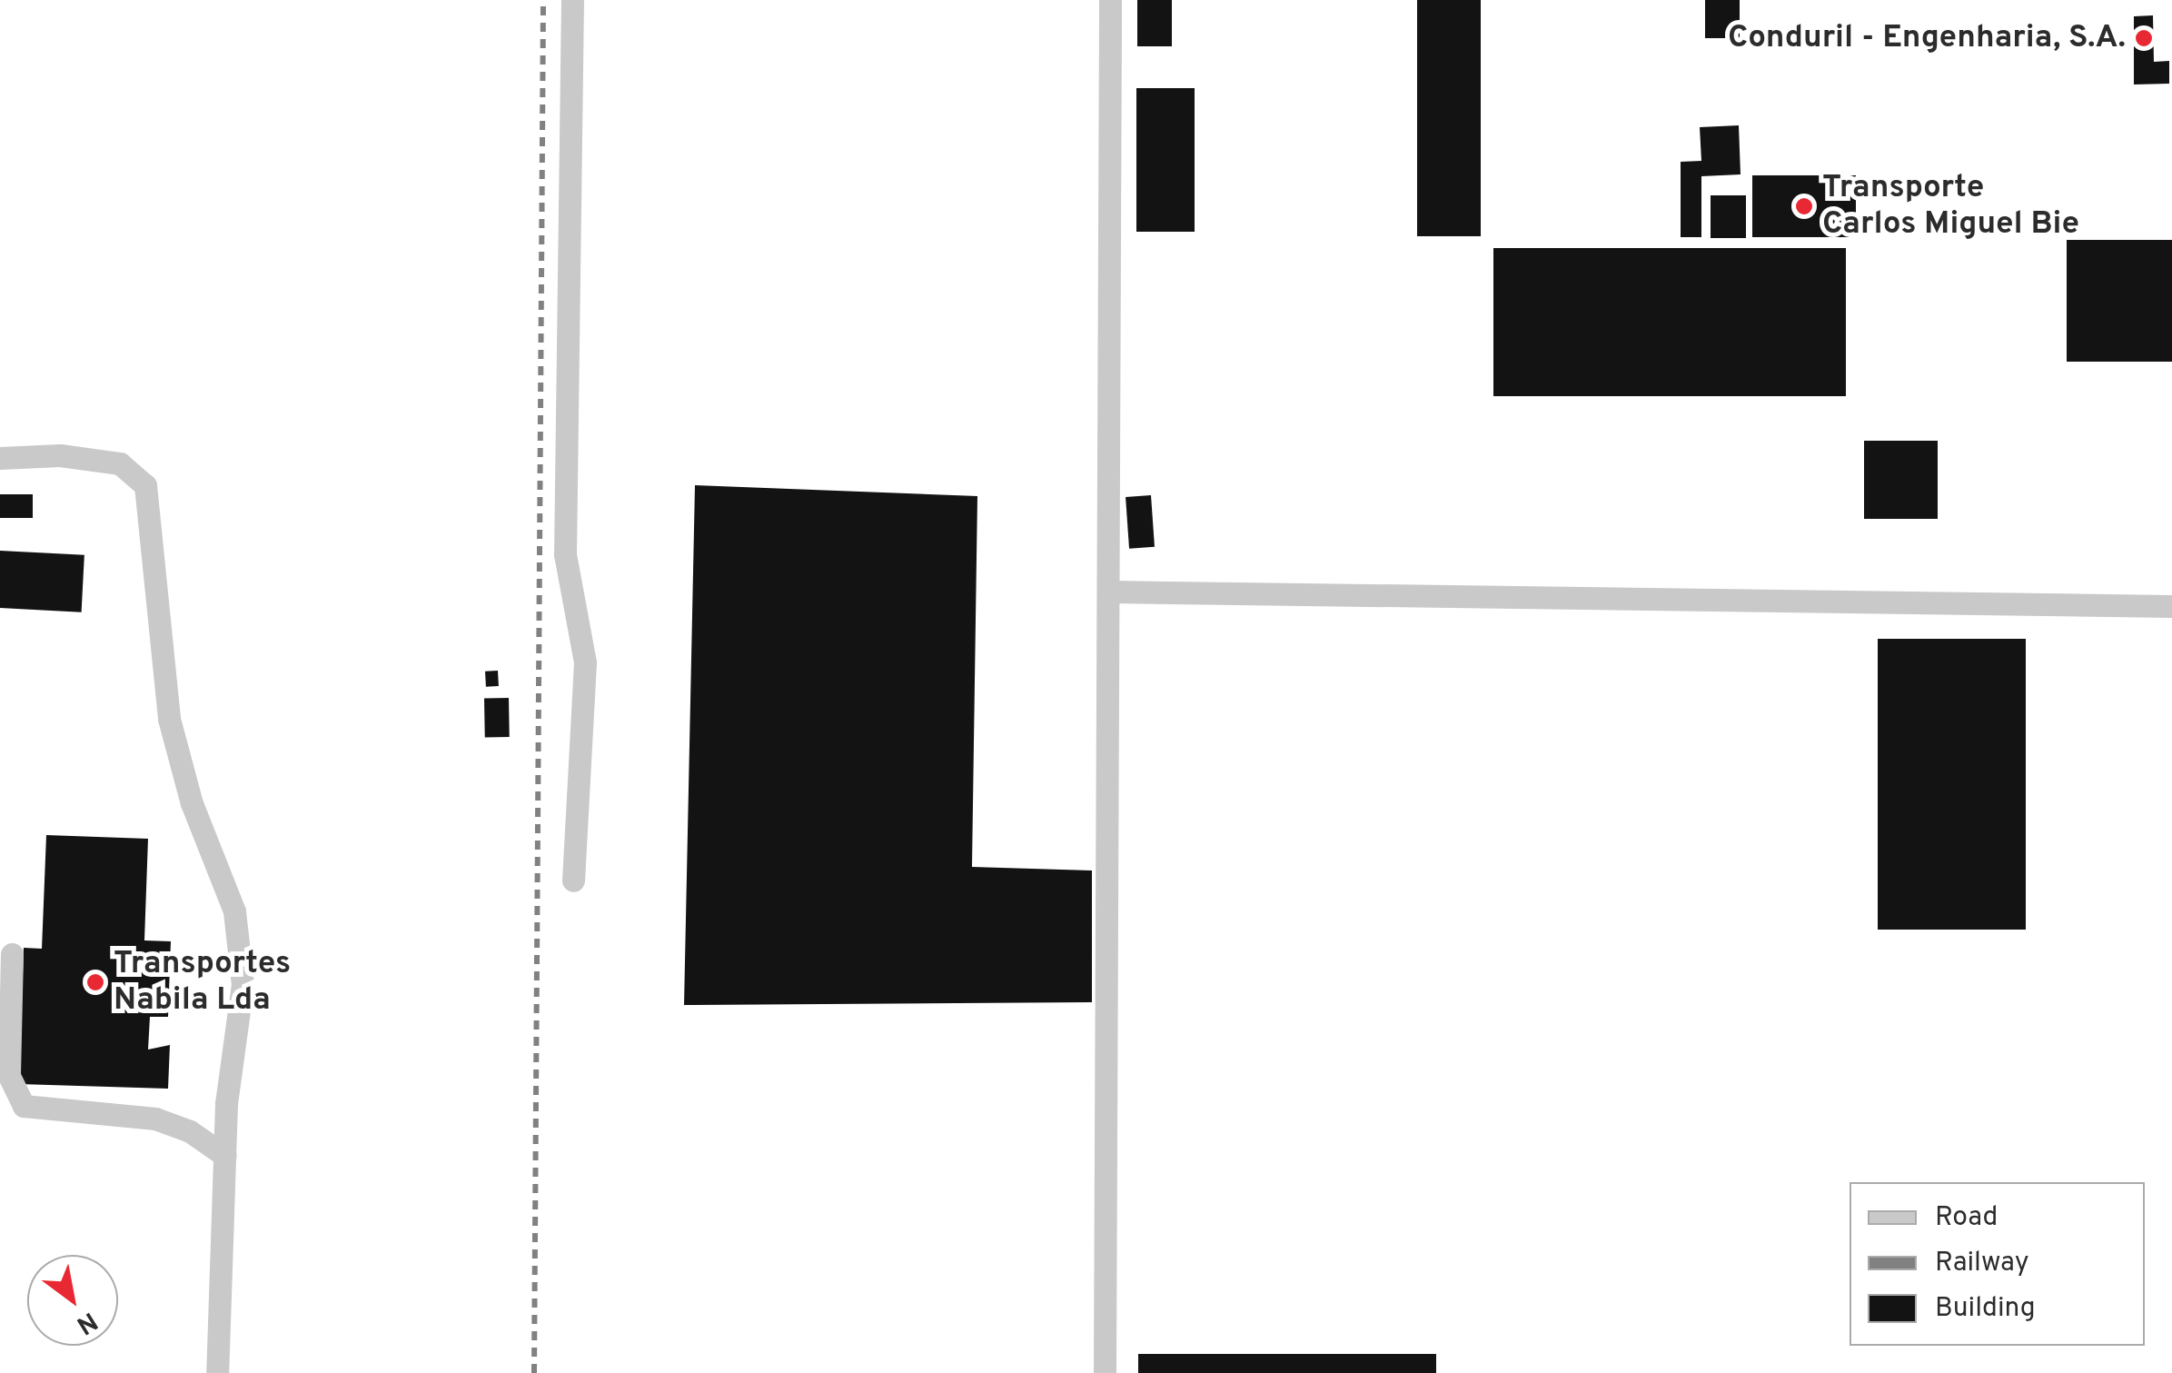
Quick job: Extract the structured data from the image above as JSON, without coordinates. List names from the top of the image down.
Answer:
{
  "places": ["Conduril - Engenharia, S.A.", "Transporte Carlos Miguel Bie", "Transportes Nabila Lda"],
  "legend": ["Road", "Railway", "Building"],
  "north": "bottom right"
}
